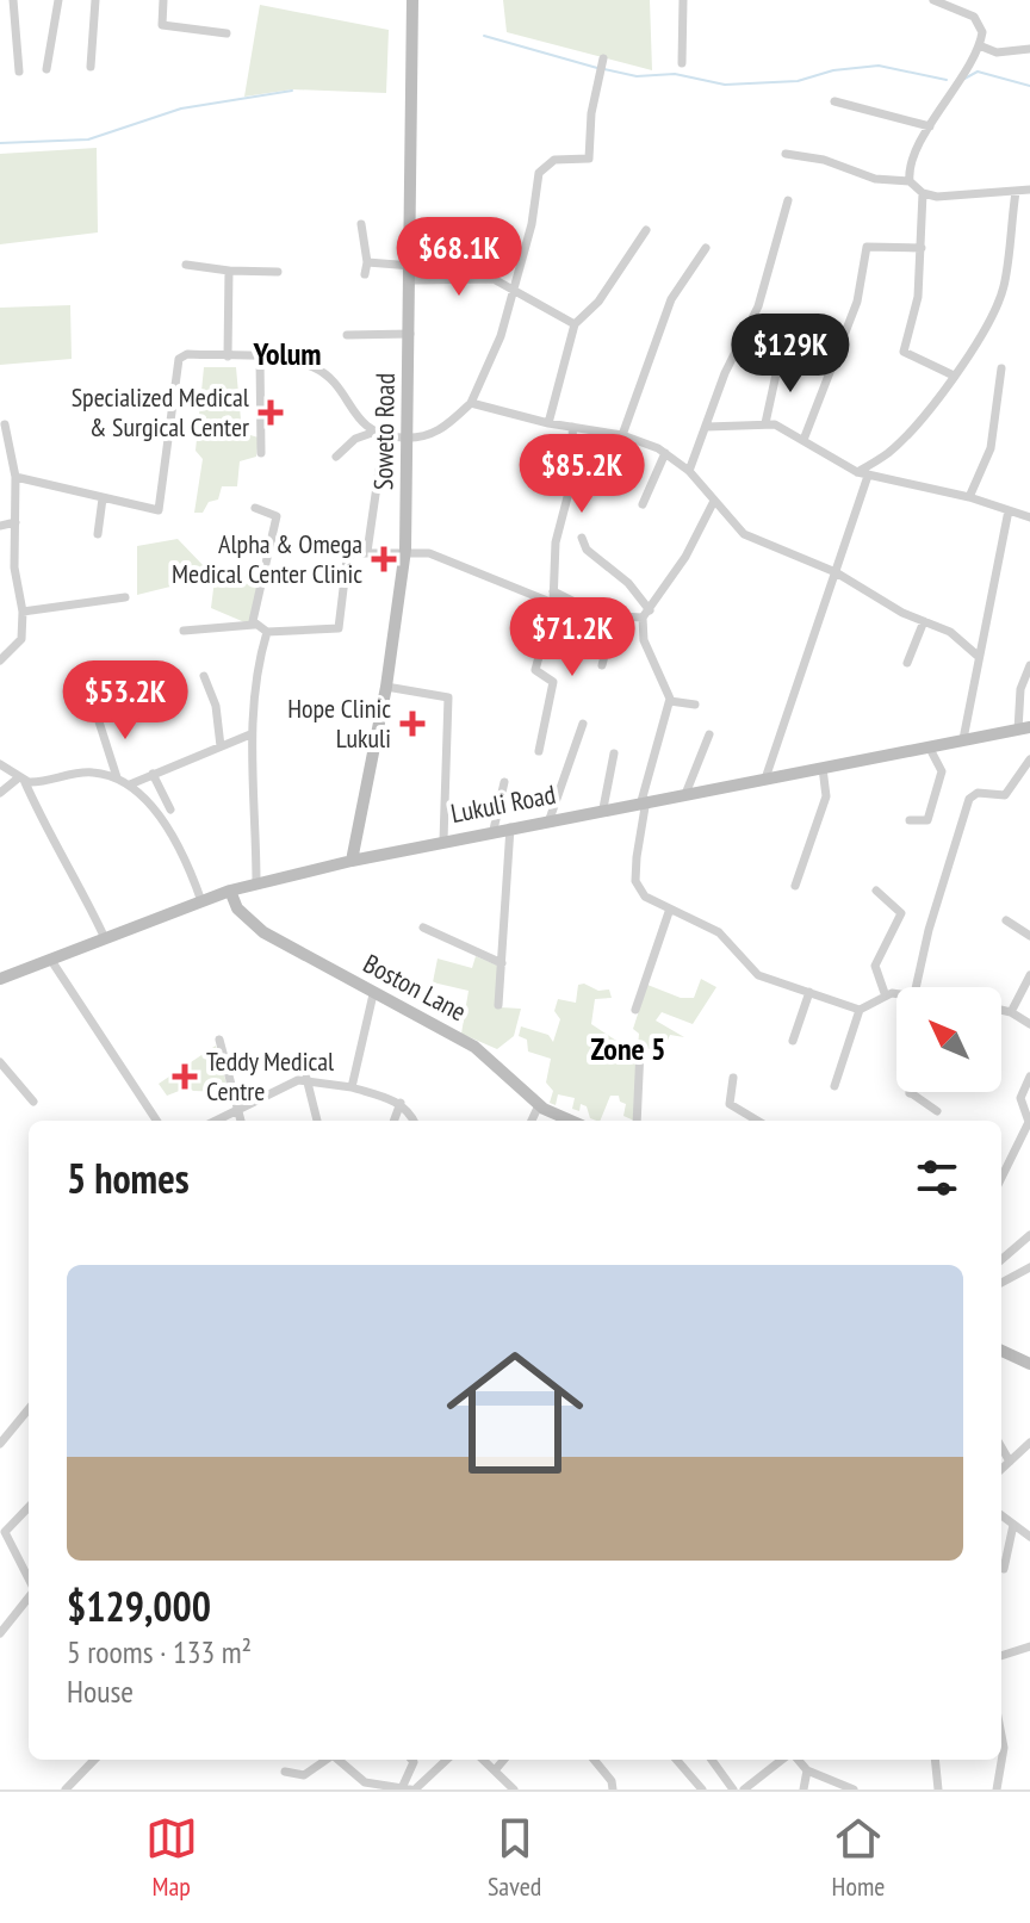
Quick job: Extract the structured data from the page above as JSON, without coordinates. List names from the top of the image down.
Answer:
{
  "streets": {
    "street": ["Soweto Road", "Lukuli Road", "Boston Lane"]
  },
  "crossings": [
    ["Soweto Road", "Lukuli Road"],
    ["Lukuli Road", "Boston Lane"]
  ],
  "districts": ["Yolum", "Zone 5"],
  "places": {
    "health": [
      "Specialized Medical & Surgical Center",
      "Alpha & Omega Medical Center Clinic",
      "Hope Clinic Lukuli",
      "Teddy Medical Centre"
    ]
  },
  "north": "top left",
  "page": {
    "price": [
      "$68.1K",
      "$129K",
      "$85.2K",
      "$71.2K",
      "$53.2K"
    ],
    "heading": "5 homes",
    "list": [
      {
        "name": "$129,000",
        "note": "5 rooms · 133 m² · House"
      }
    ],
    "tabs": ["Map", "Saved", "Home"]
  }
}
